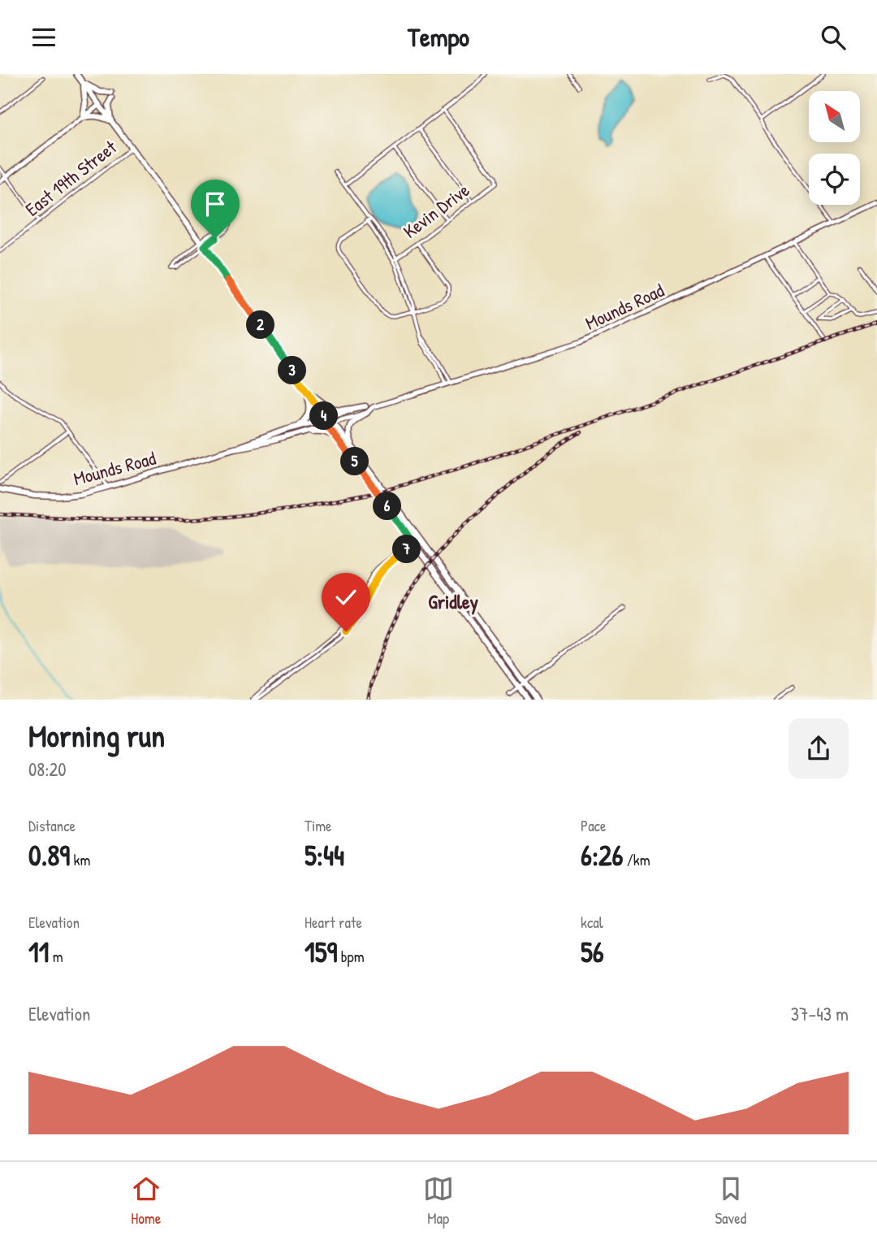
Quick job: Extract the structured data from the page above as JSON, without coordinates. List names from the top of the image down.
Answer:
{
  "streets": {
    "main road": ["Mounds Road"],
    "street": ["East 19th Street", "Kevin Drive"]
  },
  "districts": ["Gridley"],
  "north": "top left",
  "page": {
    "header": "Tempo",
    "pins": [
      "2",
      "3",
      "4",
      "5",
      "6",
      "7"
    ],
    "heading": ["Morning run", "08:20"],
    "stats": [
      ["Distance", "0.89 km"],
      ["Time", "5:44"],
      ["Pace", "6:26 /km"],
      ["Elevation", "11 m"],
      ["Heart rate", "159 bpm"],
      ["kcal", "56"]
    ],
    "chart": ["Elevation", "37–43 m"],
    "tabs": ["Home", "Map", "Saved"]
  }
}
